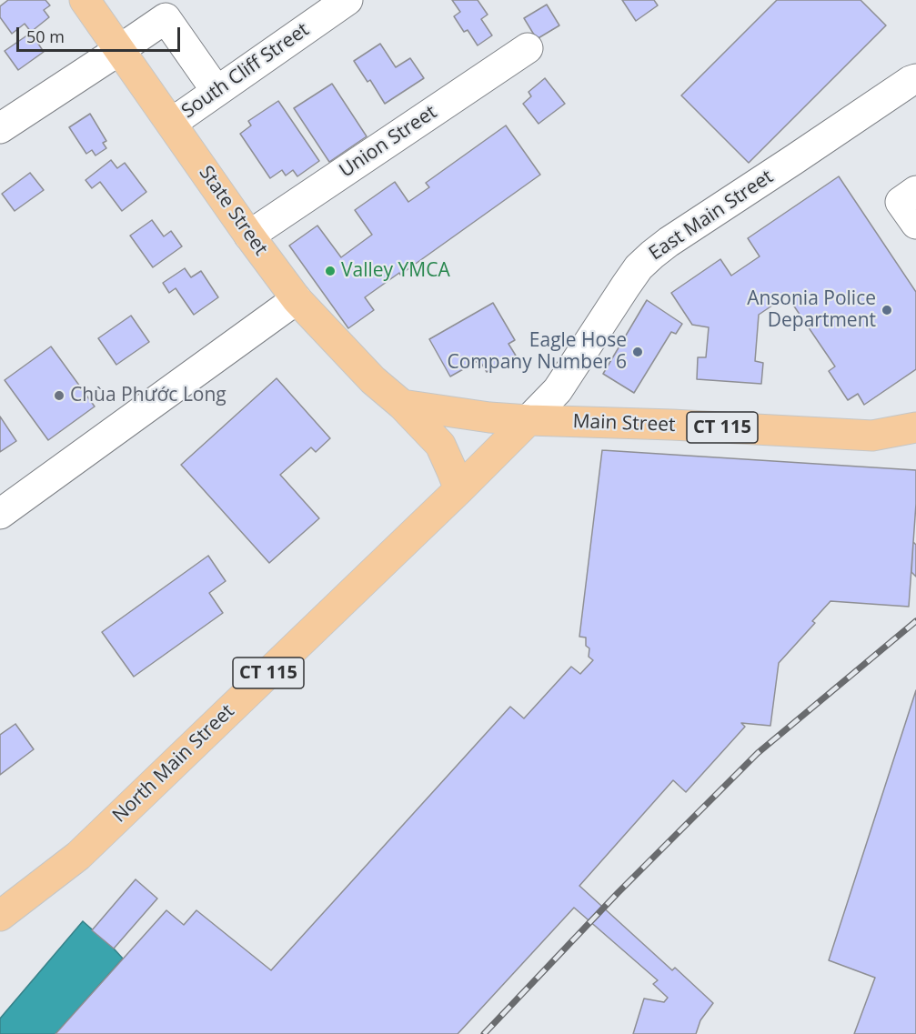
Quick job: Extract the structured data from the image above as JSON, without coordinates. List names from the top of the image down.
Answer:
{
  "streets": {
    "main road": [
      "State Street",
      "Main Street",
      "CT 115",
      "North Main Street"
    ],
    "street": ["South Cliff Street", "Union Street", "East Main Street"]
  },
  "crossings": [
    ["South Cliff Street", "State Street"],
    ["Union Street", "State Street"],
    ["State Street", "North Main Street"],
    ["East Main Street", "Main Street"],
    ["East Main Street", "North Main Street"],
    ["Main Street", "North Main Street"]
  ],
  "places": [
    "Valley YMCA",
    "Ansonia Police Department",
    "Eagle Hose Company Number 6",
    "Chùa Phước Long"
  ],
  "scale_bar": "50 m"
}
